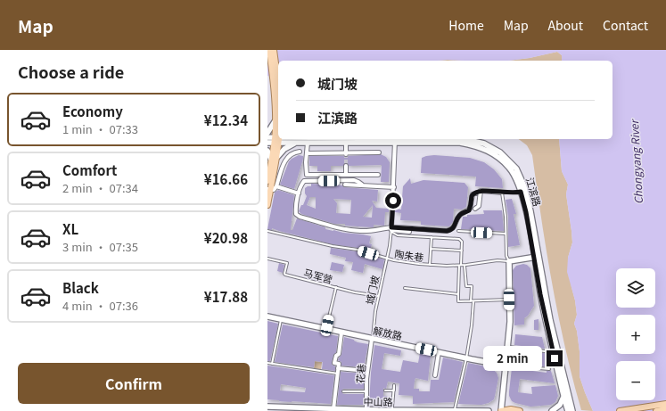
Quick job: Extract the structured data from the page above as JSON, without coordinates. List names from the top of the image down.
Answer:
{
  "streets": {
    "main road": ["江滨路", "解放路", "中山路"],
    "street": ["城门坡", "花巷"],
    "lane": ["陶朱巷", "马军营"]
  },
  "crossings": [
    ["江滨路", "城门坡"],
    ["陶朱巷", "城门坡"],
    ["马军营", "城门坡"],
    ["城门坡", "解放路"],
    ["城门坡", "花巷"],
    ["解放路", "花巷"],
    ["花巷", "中山路"]
  ],
  "water": ["Chongyang River"],
  "page": {
    "header": "Map",
    "nav": [
      "Home",
      "Map",
      "About",
      "Contact"
    ],
    "heading": "Choose a ride",
    "banner": ["城门坡", "江滨路"],
    "list": [
      {
        "name": "Economy",
        "note": "1 min · 07:33",
        "value": "¥12.34"
      },
      {
        "name": "Comfort",
        "note": "2 min · 07:34",
        "value": "¥16.66"
      },
      {
        "name": "XL",
        "note": "3 min · 07:35",
        "value": "¥20.98"
      },
      {
        "name": "Black",
        "note": "4 min · 07:36",
        "value": "¥17.88"
      }
    ],
    "map_buttons": ["+", "−"],
    "bubble": "2 min",
    "buttons": "Confirm"
  }
}
